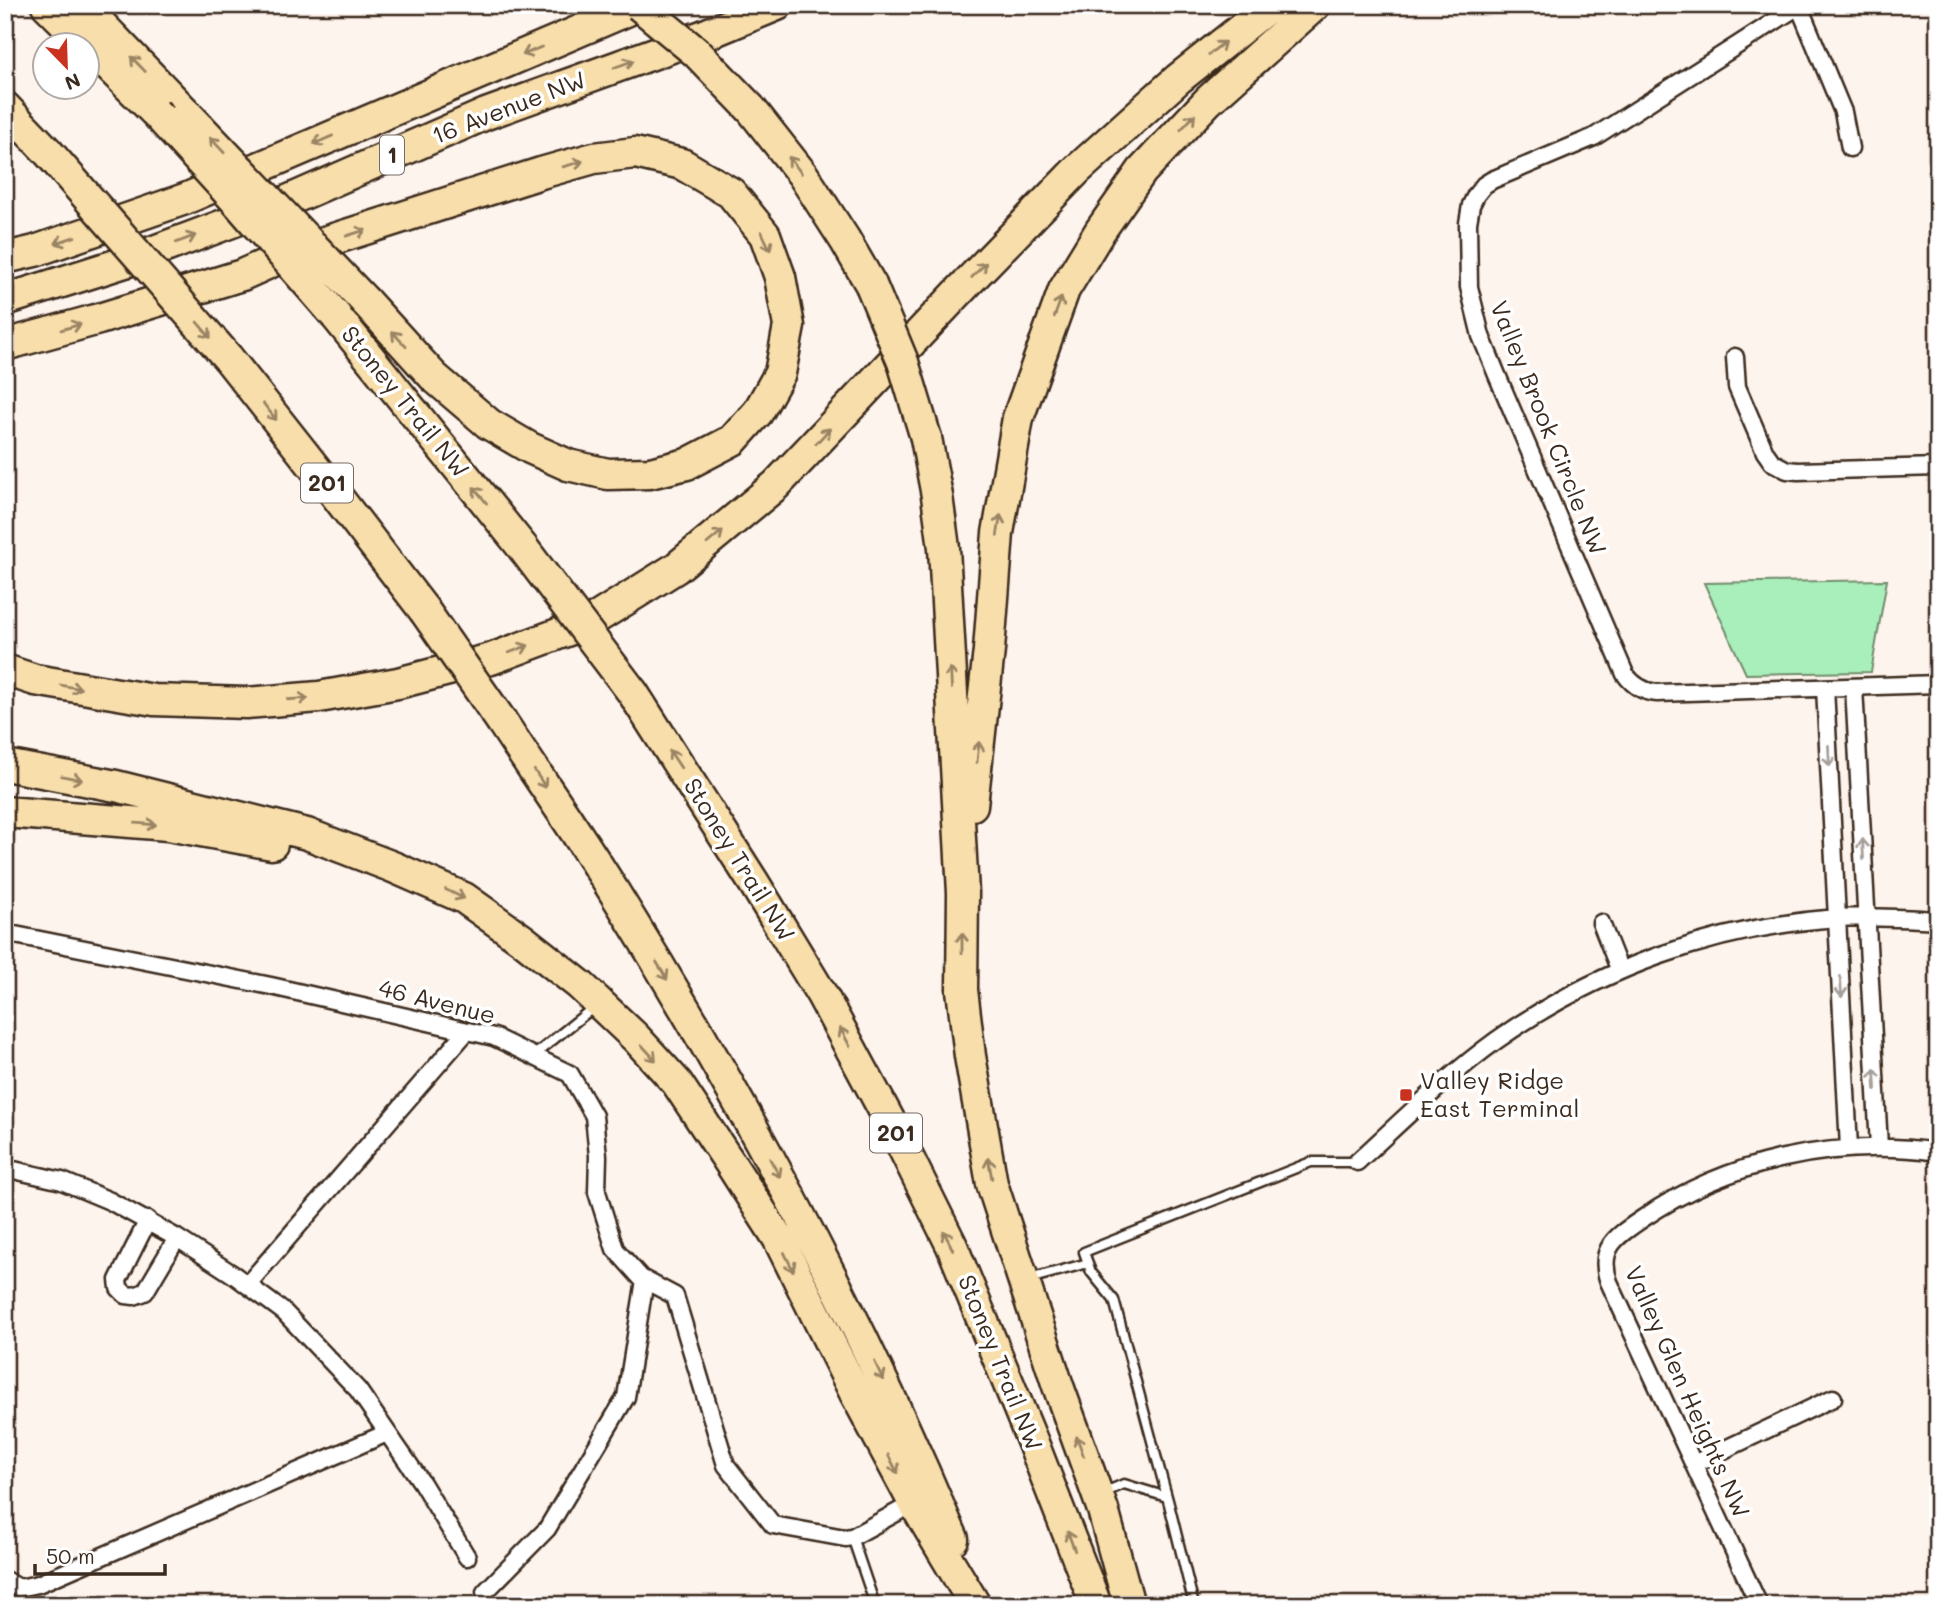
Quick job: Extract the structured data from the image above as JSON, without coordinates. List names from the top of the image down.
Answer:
{
  "streets": {
    "highway": [
      "16 Avenue NW",
      "1",
      "Stoney Trail NW",
      "201"
    ],
    "street": ["Valley Brook Circle NW", "46 Avenue", "Valley Glen Heights NW"]
  },
  "places": {
    "transit": ["Valley Ridge East Terminal"]
  },
  "scale_bar": "50 m",
  "north": "bottom right"
}
